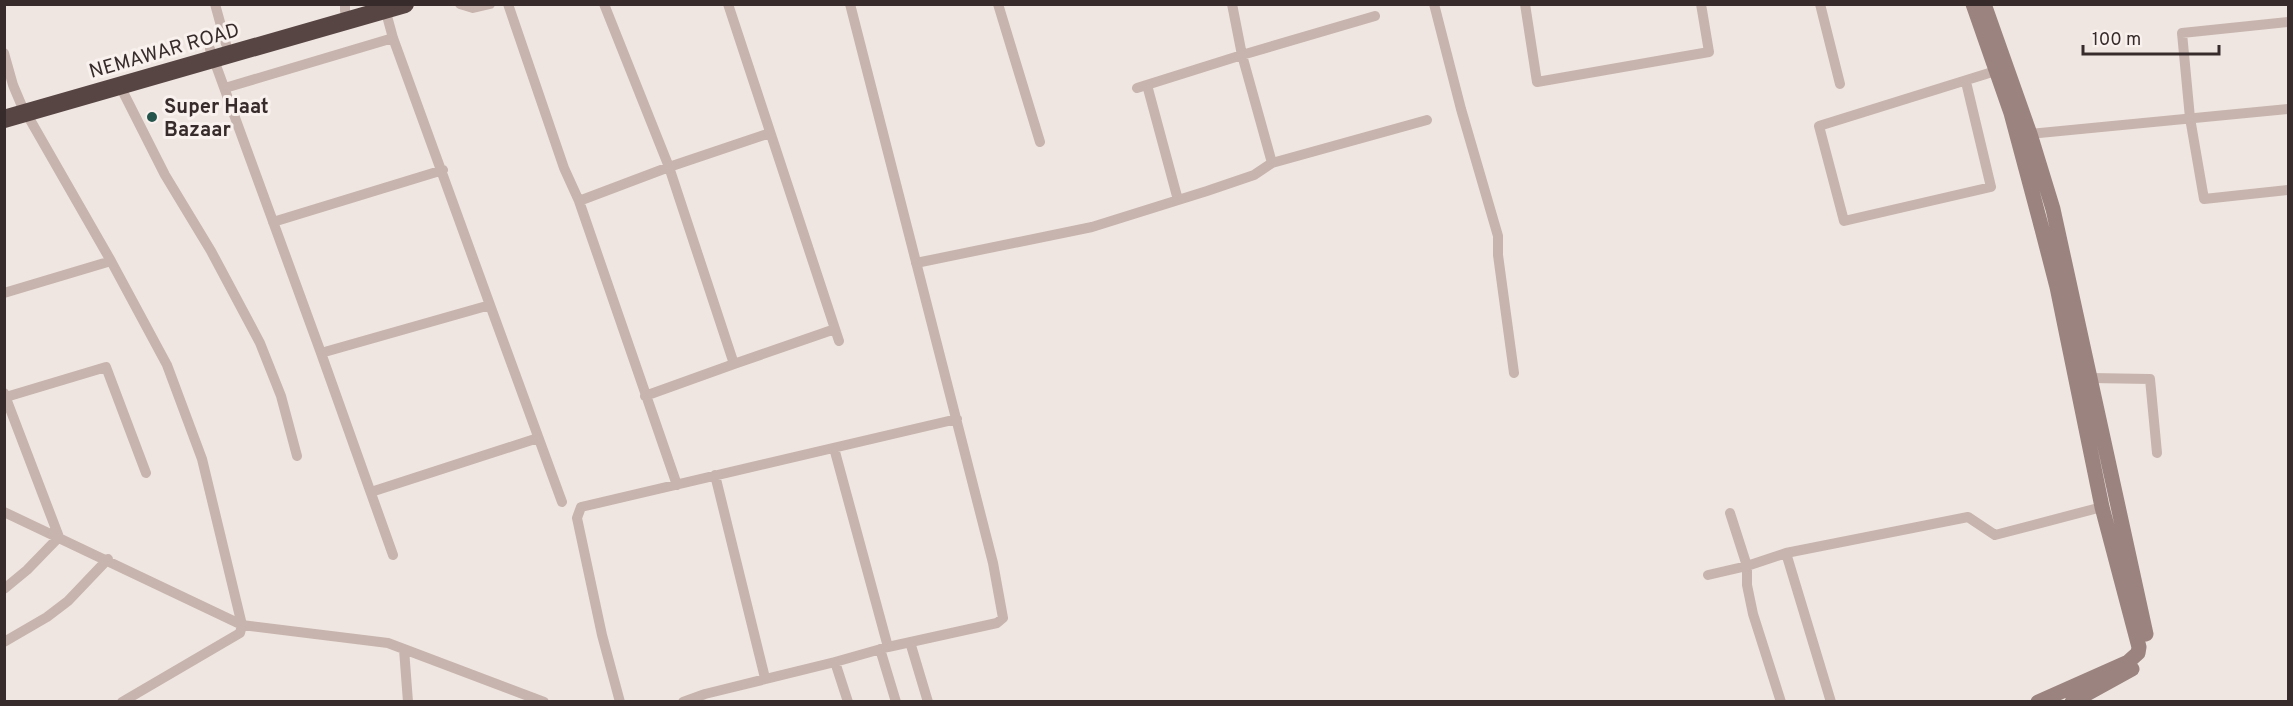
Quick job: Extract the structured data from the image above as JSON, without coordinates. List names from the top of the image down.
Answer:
{
  "streets": {
    "highway": ["NEMAWAR ROAD"]
  },
  "places": ["Super Haat Bazaar"],
  "scale_bar": "100 m"
}
